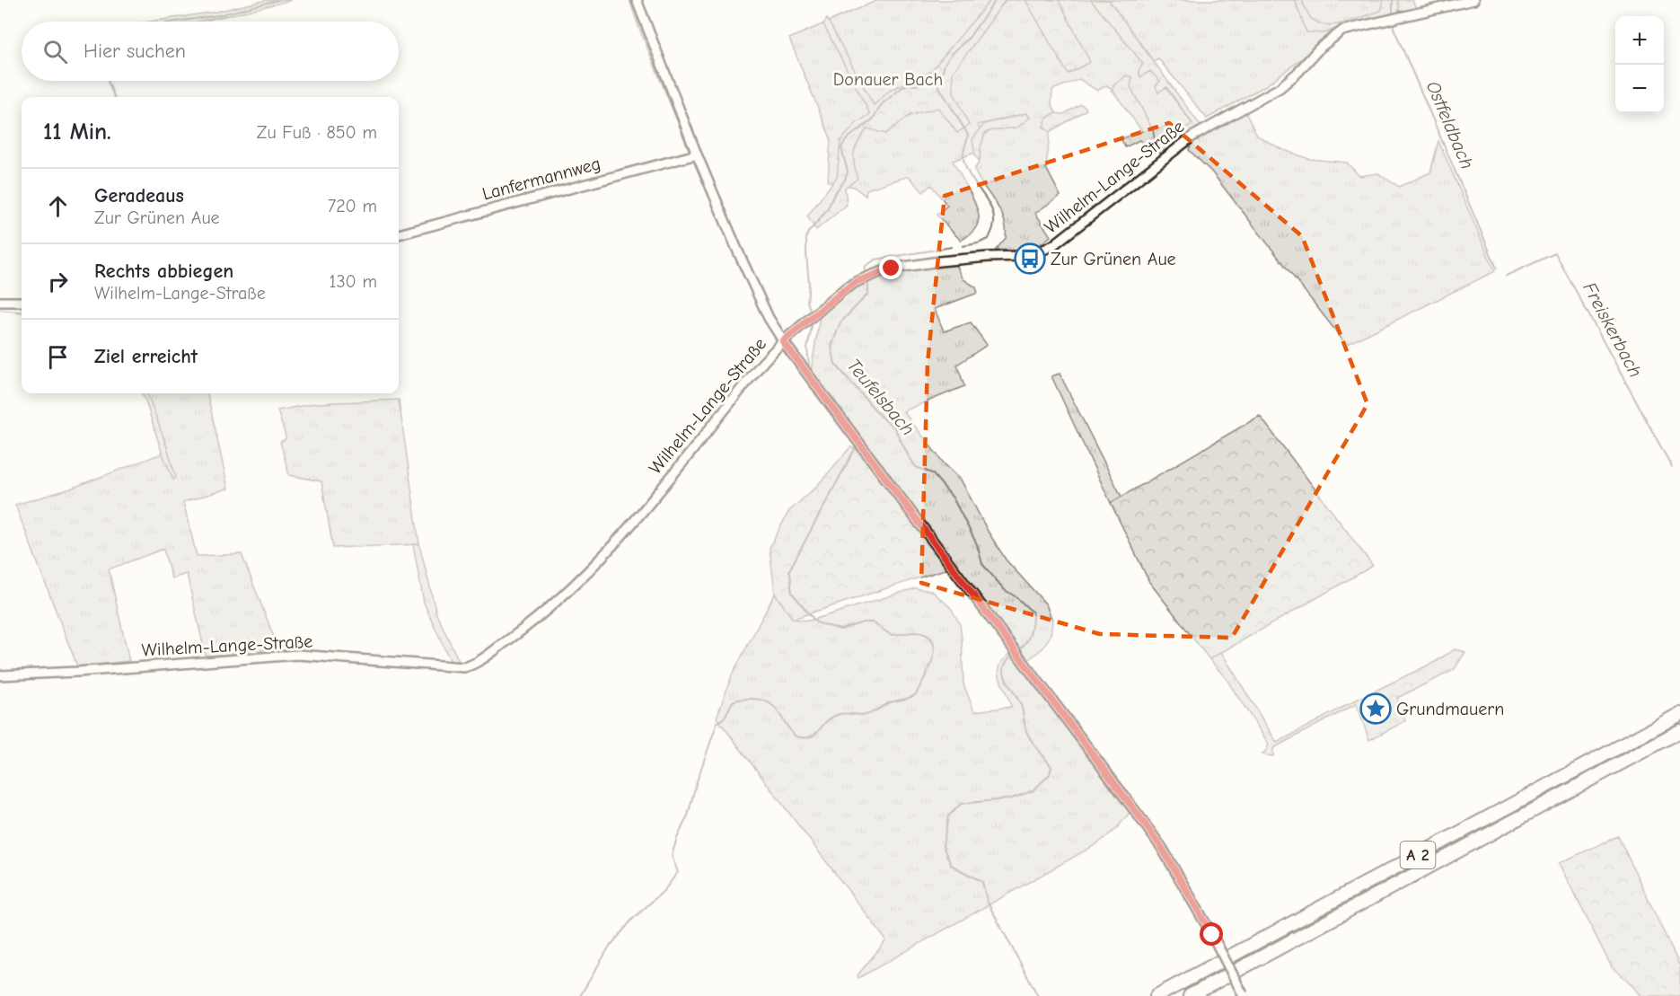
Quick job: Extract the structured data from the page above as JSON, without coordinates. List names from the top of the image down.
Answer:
{
  "streets": {
    "highway": ["A 2"],
    "street": ["Wilhelm-Lange-Straße", "Lanfermannweg"]
  },
  "water": ["Ostfeldbach", "Freiskerbach", "Teufelsbach"],
  "parks": ["Donauer Bach"],
  "places": {
    "bus stop": ["Zur Grünen Aue"],
    "place": ["Grundmauern"]
  },
  "page": {
    "map_buttons": ["+", "−"],
    "search": "Hier suchen",
    "heading": ["11 Min.", "Zu Fuß · 850 m"],
    "list": [
      ["Geradeaus", "Zur Grünen Aue", "720 m"],
      ["Rechts abbiegen", "Wilhelm-Lange-Straße", "130 m"],
      "Ziel erreicht"
    ]
  }
}
